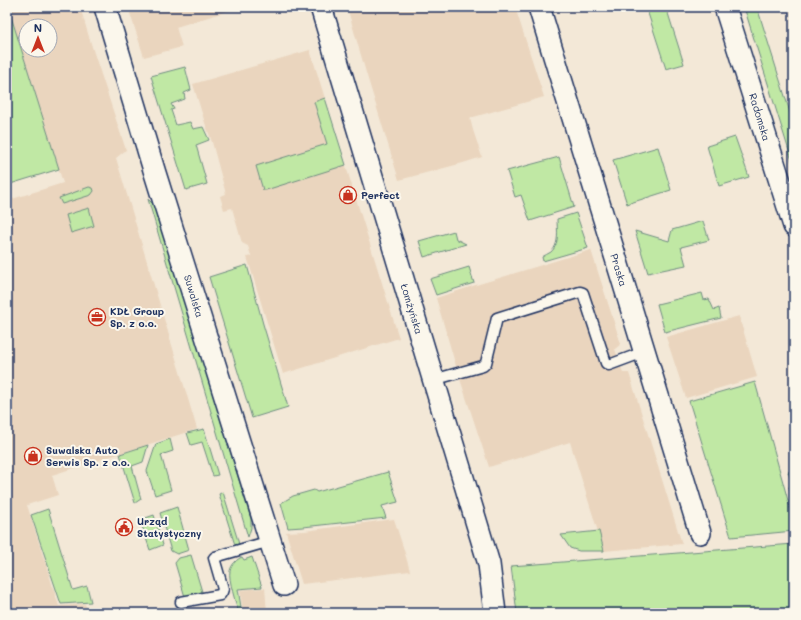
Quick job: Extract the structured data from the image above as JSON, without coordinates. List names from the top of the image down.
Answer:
{
  "streets": {
    "street": [
      "Radomska",
      "Praska",
      "Suwalska",
      "Łomżyńska"
    ]
  },
  "places": {
    "shop": ["Perfect", "Suwalska Auto Serwis Sp. z o.o."],
    "office": ["KDŁ Group Sp. z o.o."],
    "public building": ["Urząd Statystyczny"]
  },
  "north": "top"
}
